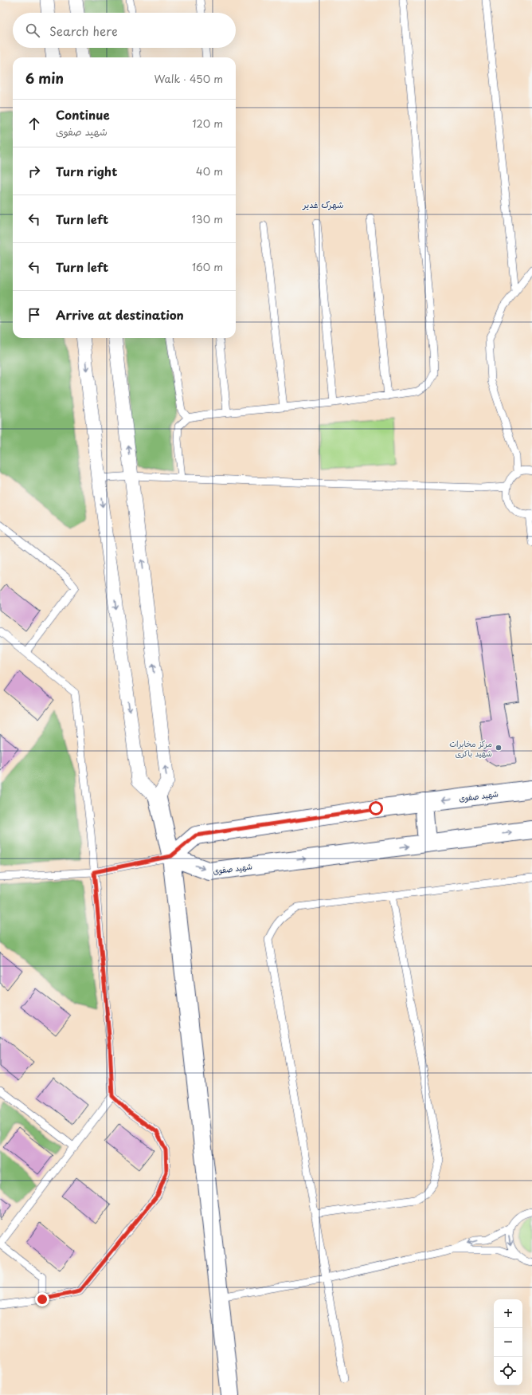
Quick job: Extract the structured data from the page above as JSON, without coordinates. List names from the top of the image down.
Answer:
{
  "streets": {
    "street": ["شهید صفوی"]
  },
  "districts": ["شهرک غدیر"],
  "places": ["مرکز مخابرات شهید باکری"],
  "page": {
    "search": "Search here",
    "heading": ["6 min", "Walk · 450 m"],
    "list": [
      ["Continue", "شهید صفوی", "120 m"],
      ["Turn right", "40 m"],
      ["Turn left", "130 m"],
      ["Turn left", "160 m"],
      "Arrive at destination"
    ],
    "map_buttons": ["+", "−"]
  }
}
